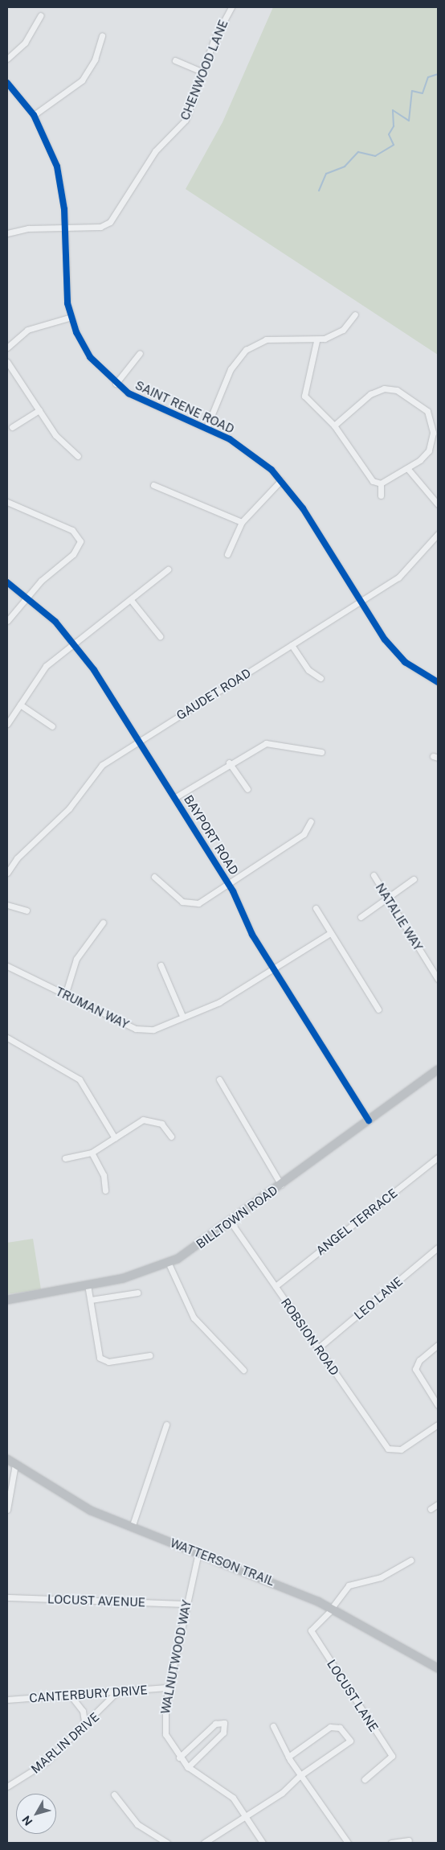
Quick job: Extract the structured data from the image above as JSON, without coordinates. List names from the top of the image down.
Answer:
{
  "streets": {
    "main road": ["BILLTOWN ROAD", "WATTERSON TRAIL"],
    "street": [
      "CHENWOOD LANE",
      "SAINT RENE ROAD",
      "GAUDET ROAD",
      "BAYPORT ROAD",
      "NATALIE WAY",
      "TRUMAN WAY",
      "ANGEL TERRACE",
      "LEO LANE",
      "ROBSION ROAD",
      "LOCUST AVENUE",
      "WALNUTWOOD WAY",
      "CANTERBURY DRIVE",
      "LOCUST LANE",
      "MARLIN DRIVE"
    ]
  },
  "crossings": [
    ["CHENWOOD LANE", "SAINT RENE ROAD"],
    ["SAINT RENE ROAD", "GAUDET ROAD"],
    ["GAUDET ROAD", "BAYPORT ROAD"],
    ["BAYPORT ROAD", "TRUMAN WAY"],
    ["BAYPORT ROAD", "BILLTOWN ROAD"],
    ["BILLTOWN ROAD", "ROBSION ROAD"],
    ["ANGEL TERRACE", "ROBSION ROAD"],
    ["LEO LANE", "ROBSION ROAD"],
    ["WATTERSON TRAIL", "WALNUTWOOD WAY"],
    ["WATTERSON TRAIL", "LOCUST LANE"],
    ["LOCUST AVENUE", "WALNUTWOOD WAY"],
    ["WALNUTWOOD WAY", "CANTERBURY DRIVE"],
    ["CANTERBURY DRIVE", "MARLIN DRIVE"]
  ],
  "north": "bottom left"
}
